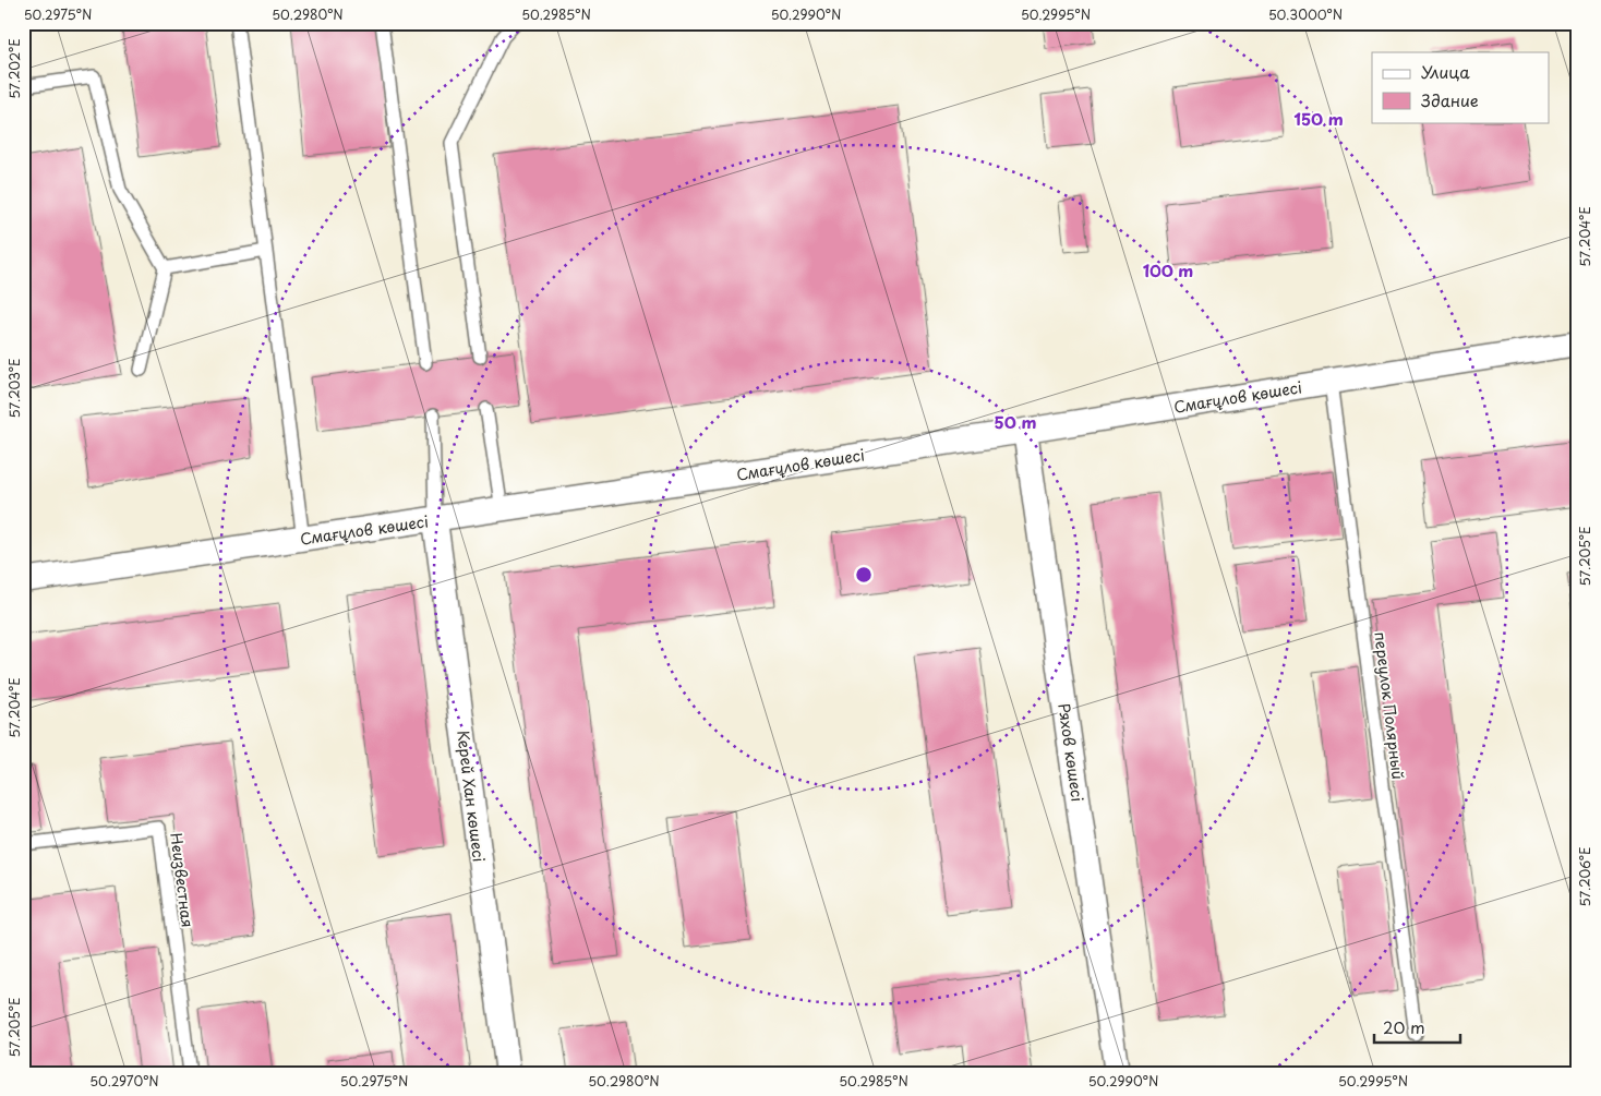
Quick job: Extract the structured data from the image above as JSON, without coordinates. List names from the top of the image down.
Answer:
{
  "streets": {
    "street": ["Смағұлов көшесі", "Ряхов көшесі", "Керей Хан көшесі"],
    "lane": ["переулок Полярный", "Неизвестная"]
  },
  "crossings": [
    ["Смағұлов көшесі", "переулок Полярный"],
    ["Смағұлов көшесі", "Ряхов көшесі"],
    ["Смағұлов көшесі", "Керей Хан көшесі"]
  ],
  "legend": ["Улица", "Здание"],
  "scale_bar": "20 m",
  "coordinates": [
    "50.2975°N",
    "50.2980°N",
    "50.2985°N",
    "50.2990°N",
    "50.2995°N",
    "50.3000°N",
    "57.202°E",
    "57.204°E",
    "57.203°E",
    "57.205°E",
    "57.206°E",
    "50.2970°N"
  ],
  "rings": ["150 m", "100 m", "50 m"]
}
